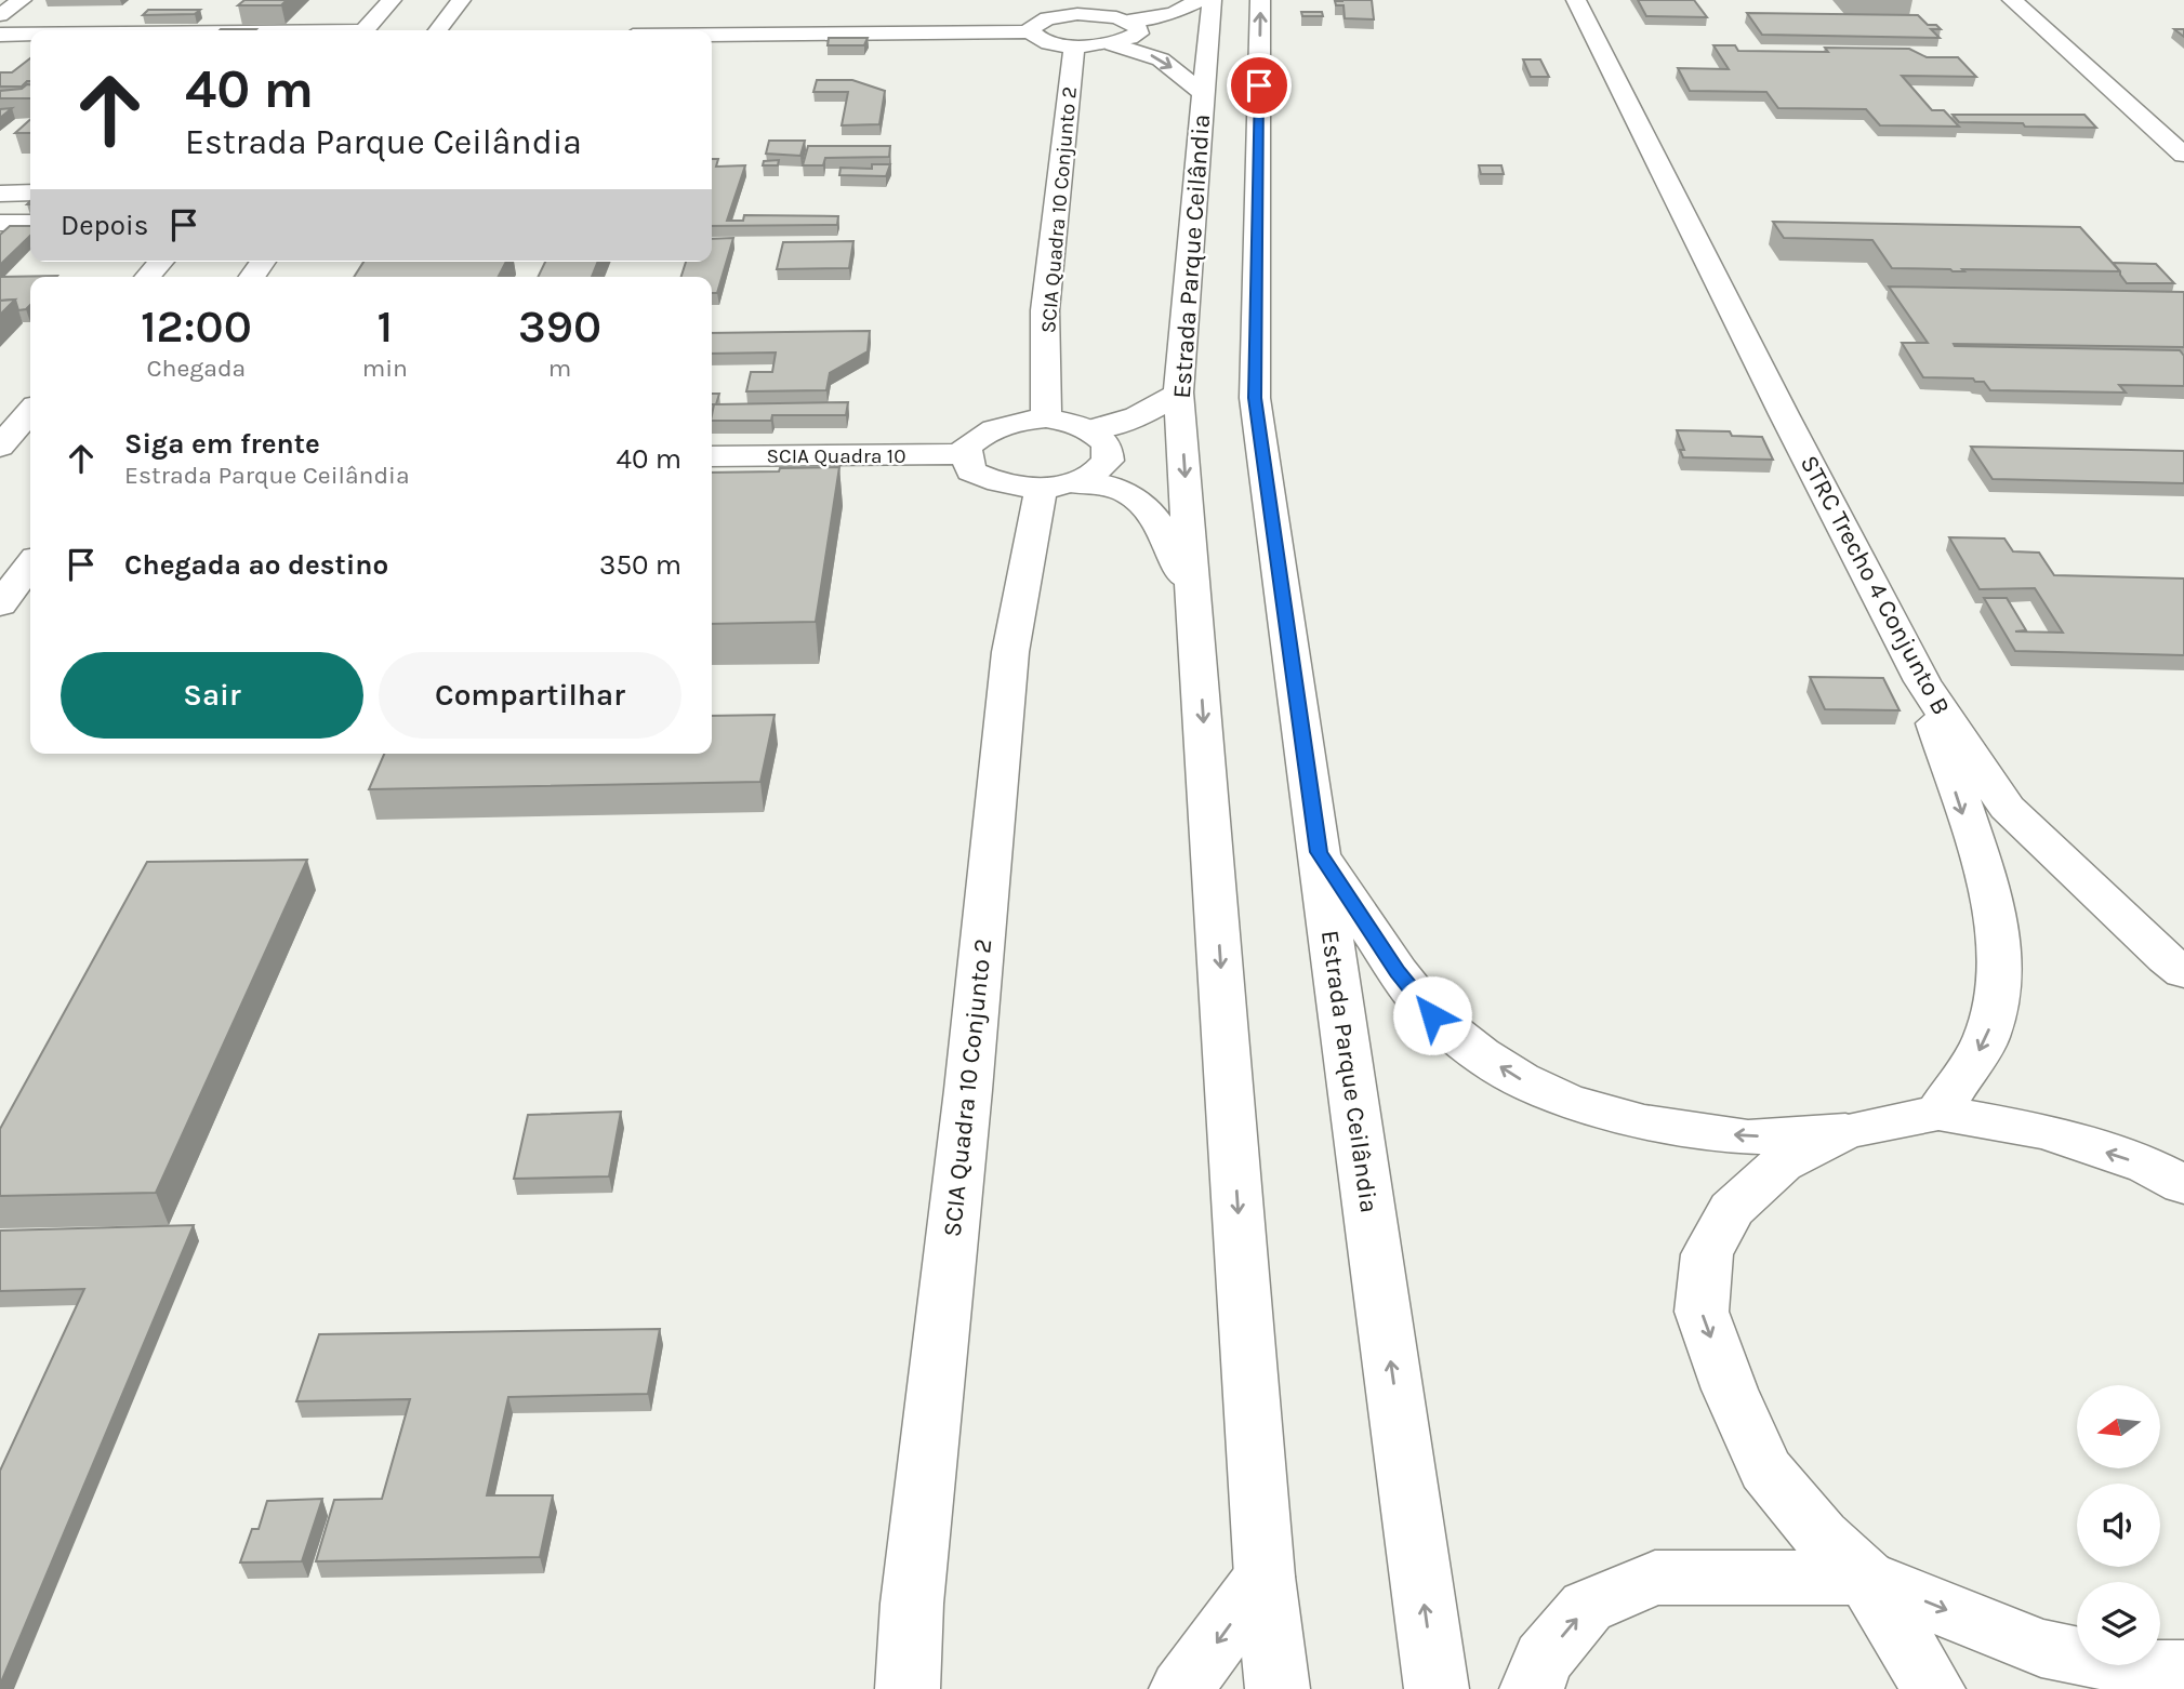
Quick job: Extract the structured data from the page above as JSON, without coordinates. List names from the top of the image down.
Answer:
{
  "streets": {
    "main road": [
      "SCIA Quadra 10 Conjunto 2",
      "Estrada Parque Ceilândia",
      "SCIA Quadra 10",
      "STRC Trecho 4 Conjunto B"
    ]
  },
  "north": "left",
  "page": {
    "turn": ["40 m", "Estrada Parque Ceilândia"],
    "then": "Depois",
    "eta": [
      "12:00",
      "Chegada",
      "1",
      "min",
      "390",
      "m"
    ],
    "list": [
      {
        "name": "Siga em frente",
        "note": "Estrada Parque Ceilândia",
        "value": "40 m"
      },
      {
        "name": "Chegada ao destino",
        "value": "350 m"
      }
    ],
    "buttons": ["Sair", "Compartilhar"]
  }
}
